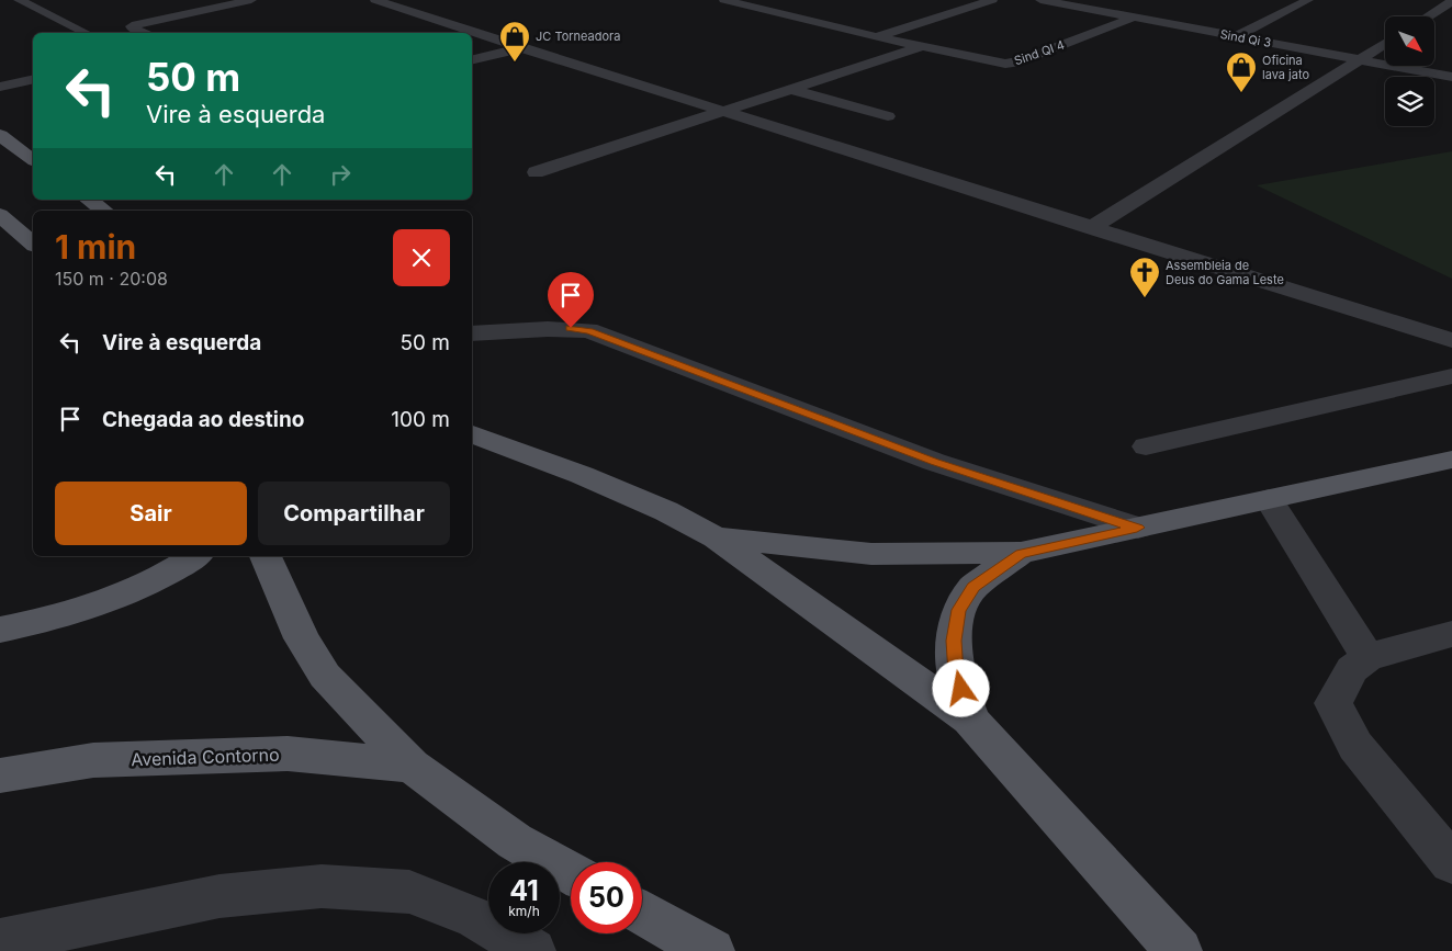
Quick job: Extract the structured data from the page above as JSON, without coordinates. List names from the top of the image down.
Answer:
{
  "streets": {
    "main road": ["Avenida Contorno"],
    "street": ["Sind Qi 3", "Sind QI 4"]
  },
  "crossings": [
    ["Sind Qi 3", "Sind QI 4"]
  ],
  "places": {
    "shop": ["JC Torneadora", "Oficina lava jato"],
    "church": ["Assembleia de Deus do Gama Leste"]
  },
  "north": "bottom right",
  "page": {
    "turn": ["50 m", "Vire à esquerda"],
    "heading": ["1 min", "150 m · 20:08"],
    "list": [
      {
        "name": "Vire à esquerda",
        "value": "50 m"
      },
      {
        "name": "Chegada ao destino",
        "value": "100 m"
      }
    ],
    "buttons": ["Sair", "Compartilhar"],
    "speed": "41 km/h",
    "limit": "50"
  }
}
